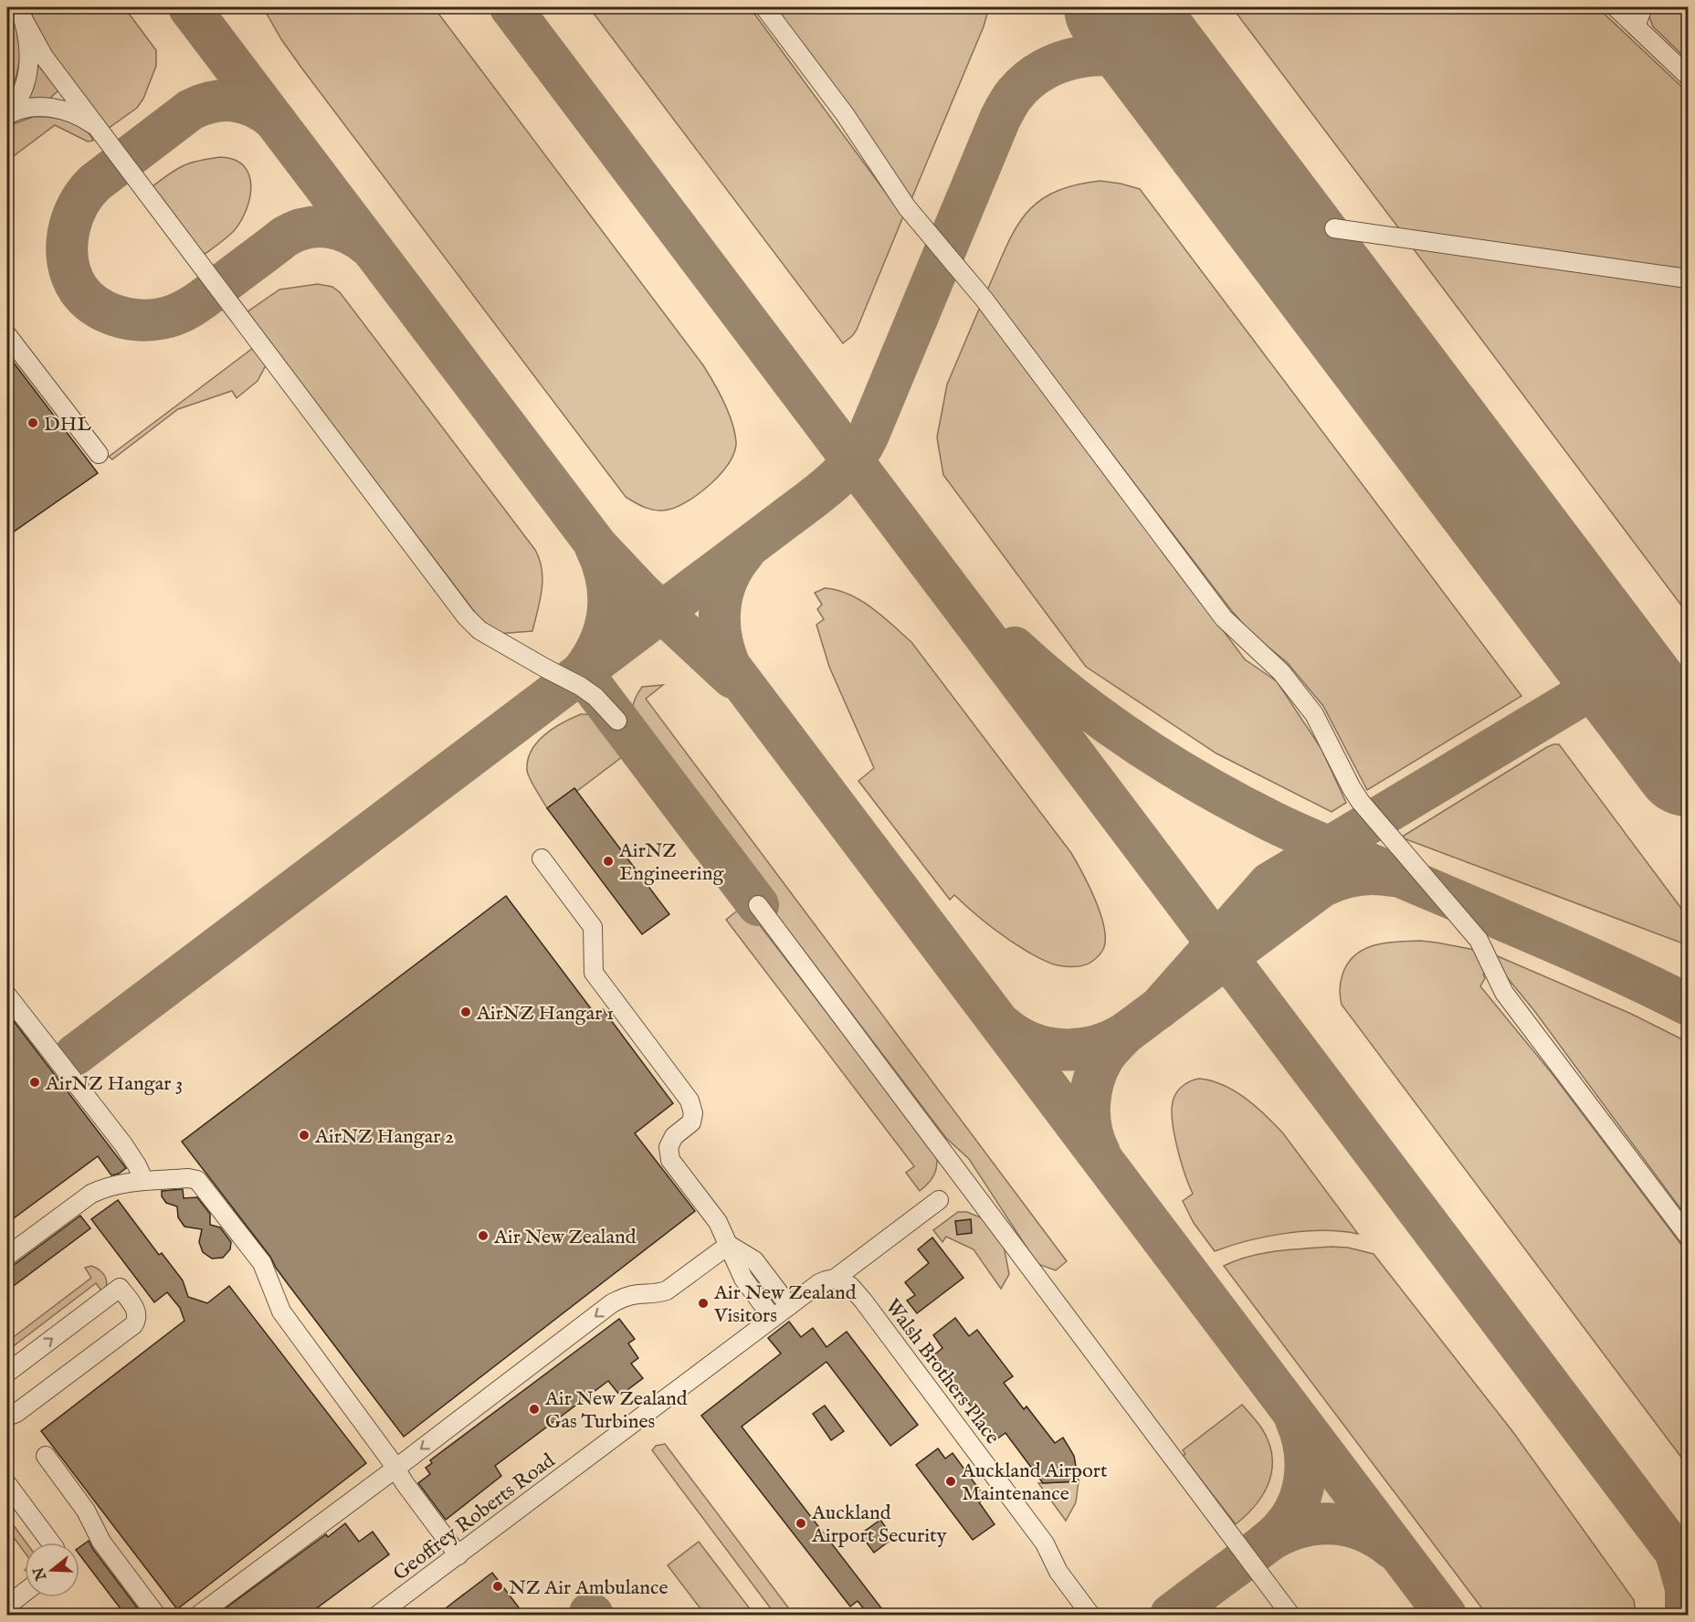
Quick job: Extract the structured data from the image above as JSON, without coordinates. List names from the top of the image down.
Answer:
{
  "streets": {
    "street": ["Walsh Brothers Place", "Geoffrey Roberts Road"]
  },
  "crossings": [
    ["Walsh Brothers Place", "Geoffrey Roberts Road"]
  ],
  "places": [
    "DHL",
    "AirNZ Engineering",
    "AirNZ Hangar 1",
    "AirNZ Hangar 3",
    "AirNZ Hangar 2",
    "Air New Zealand",
    "Air New Zealand Visitors",
    "Air New Zealand Gas Turbines",
    "Auckland Airport Maintenance",
    "Auckland Airport Security",
    "NZ Air Ambulance"
  ],
  "north": "left"
}
